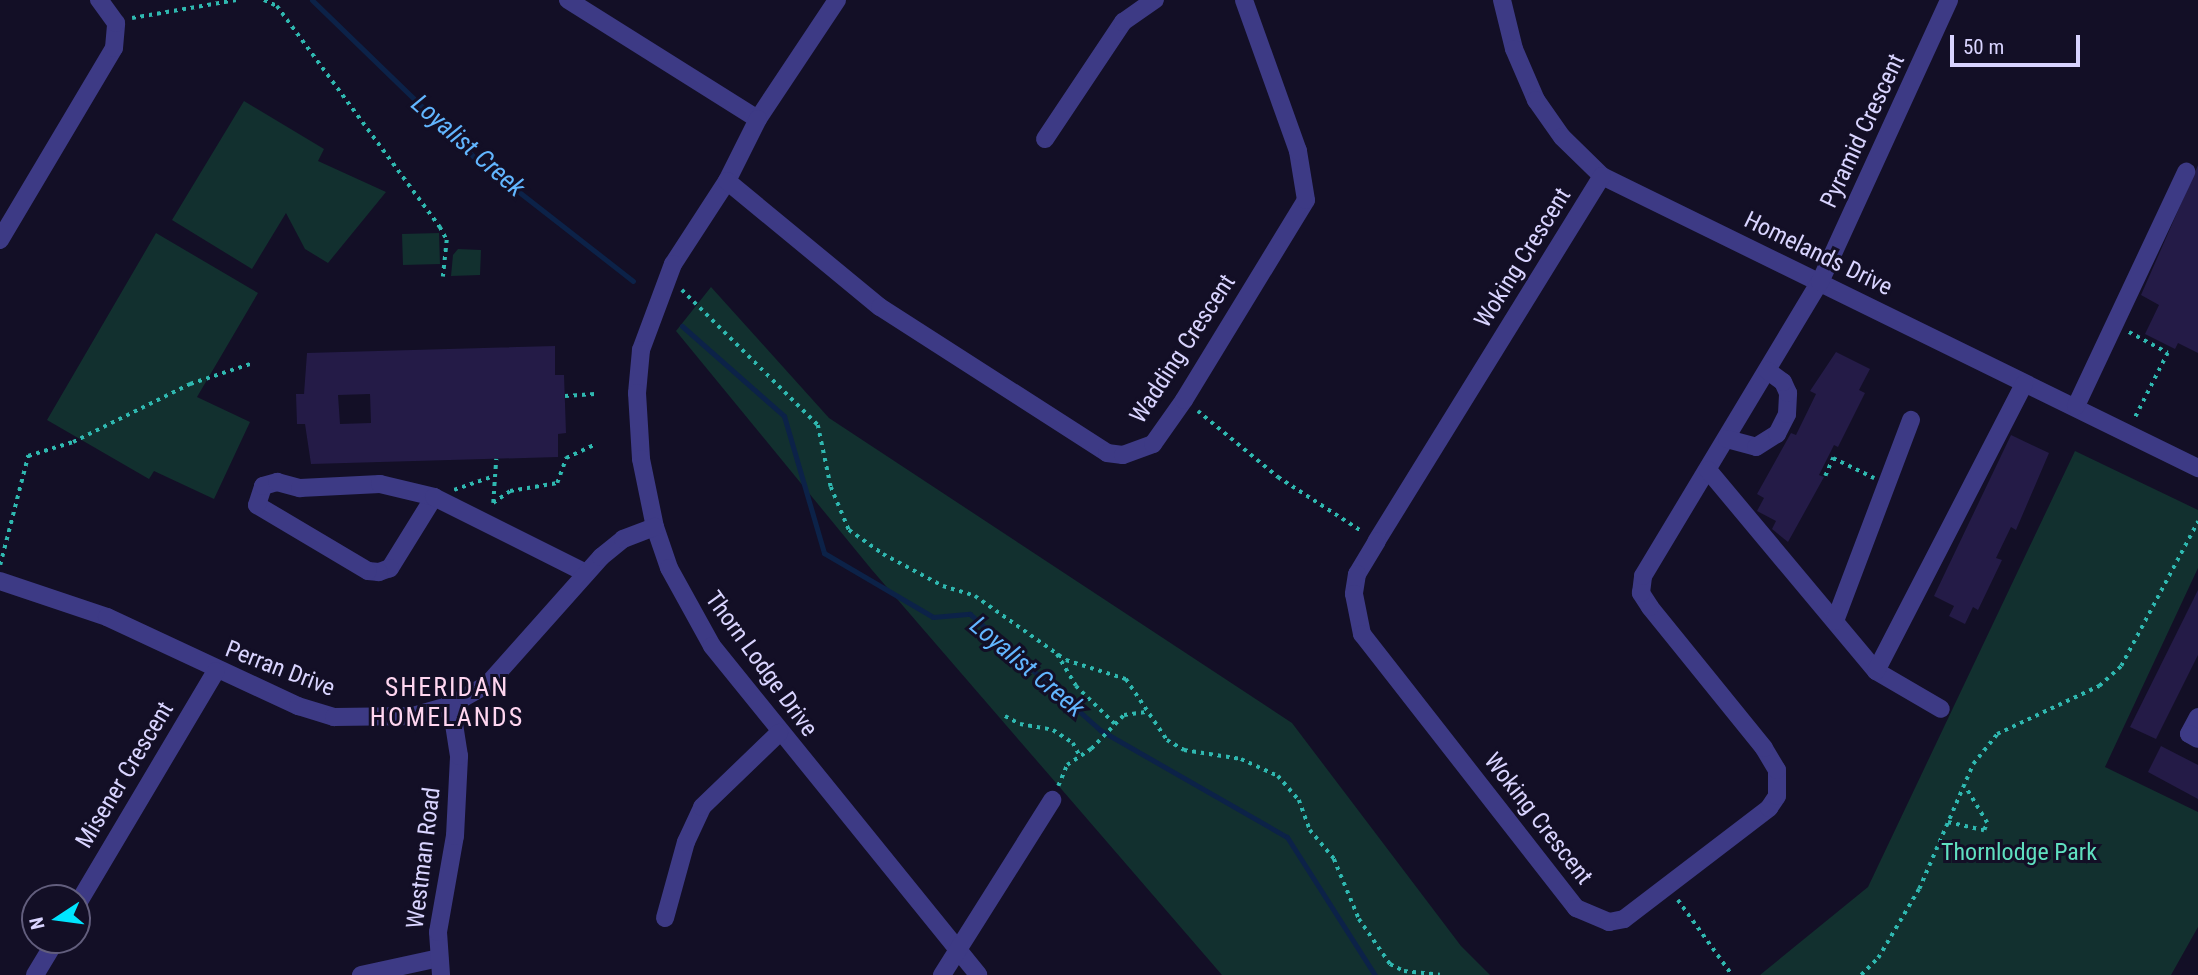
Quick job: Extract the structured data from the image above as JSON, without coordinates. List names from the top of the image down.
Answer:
{
  "streets": {
    "street": [
      "Pyramid Crescent",
      "Homelands Drive",
      "Woking Crescent",
      "Wadding Crescent",
      "Thorn Lodge Drive",
      "Perran Drive",
      "Misener Crescent",
      "Westman Road"
    ]
  },
  "crossings": [
    ["Pyramid Crescent", "Homelands Drive"],
    ["Pyramid Crescent", "Woking Crescent"],
    ["Homelands Drive", "Woking Crescent"],
    ["Wadding Crescent", "Thorn Lodge Drive"],
    ["Thorn Lodge Drive", "Perran Drive"],
    ["Perran Drive", "Misener Crescent"],
    ["Perran Drive", "Westman Road"]
  ],
  "districts": ["SHERIDAN HOMELANDS"],
  "water": ["Loyalist Creek"],
  "parks": ["Thornlodge Park"],
  "scale_bar": "50 m",
  "north": "left"
}
